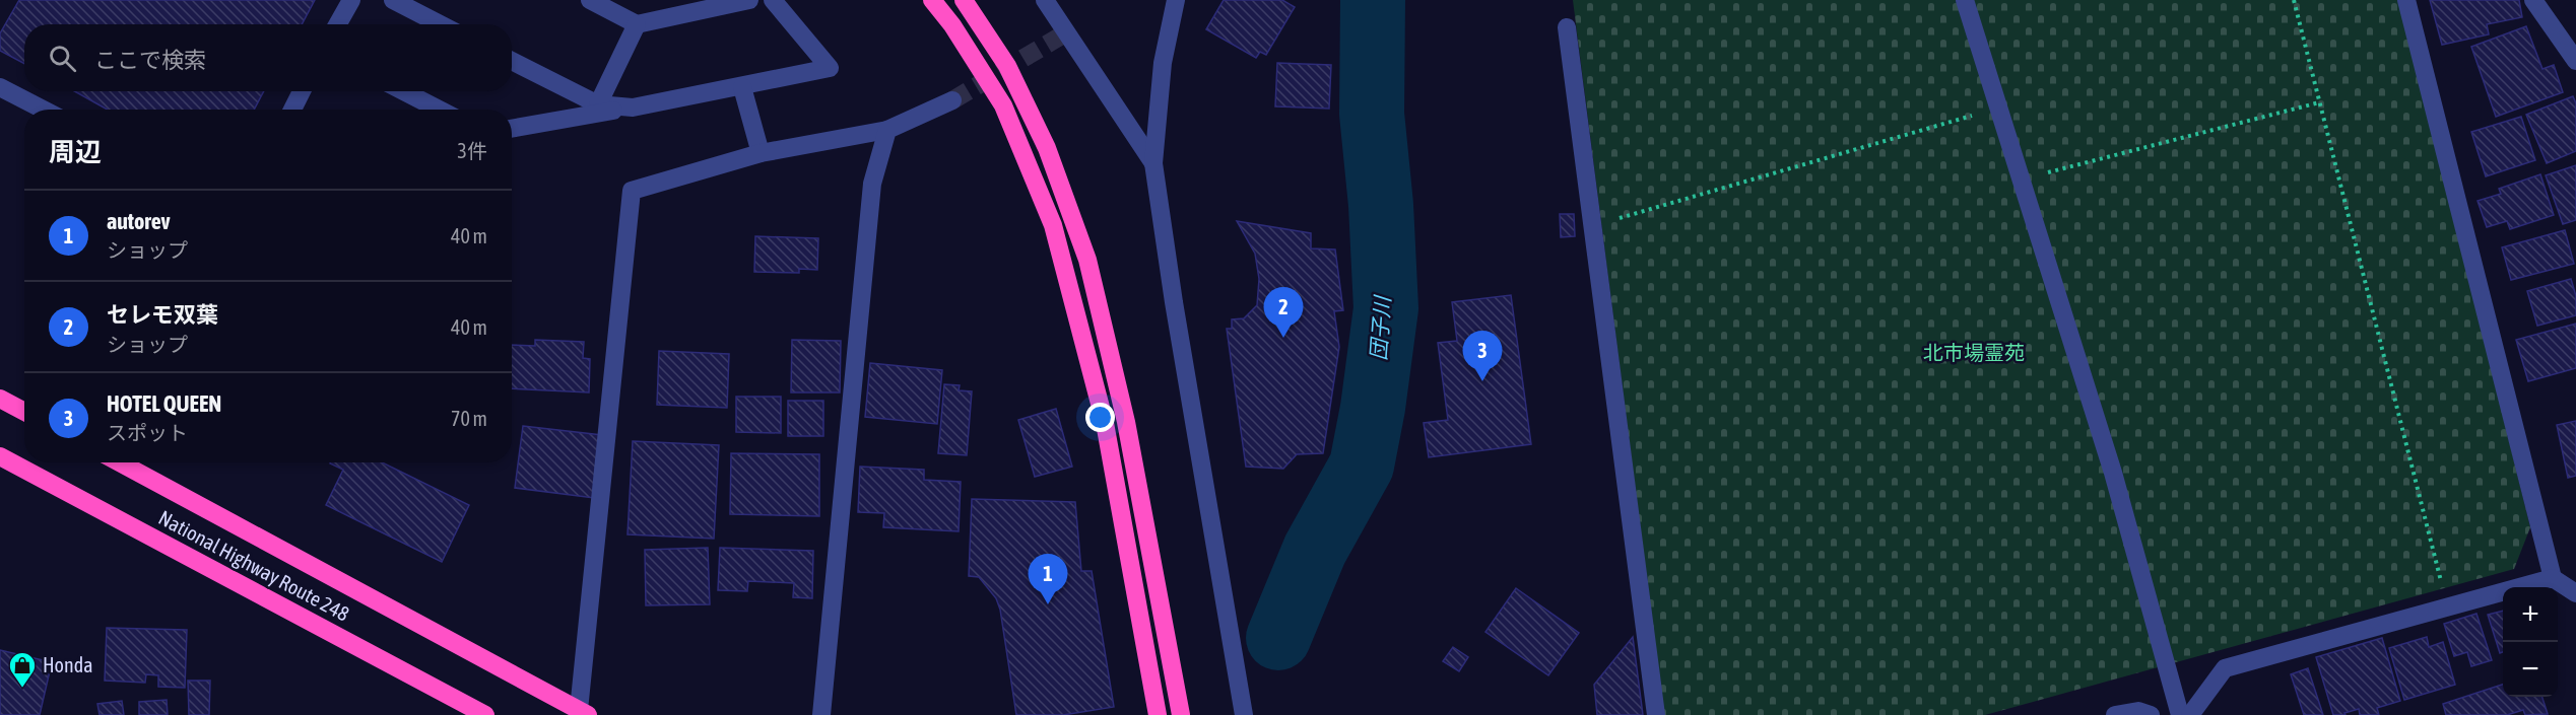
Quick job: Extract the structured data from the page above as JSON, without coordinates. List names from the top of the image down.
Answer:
{
  "streets": {
    "highway": ["National Highway Route 248"]
  },
  "water": ["団子川"],
  "parks": ["北市場霊苑"],
  "places": {
    "shop": ["Honda"]
  },
  "page": {
    "search": "ここで検索",
    "heading": ["周辺", "3件"],
    "list": [
      {
        "mark": "1",
        "name": "autorev",
        "note": "ショップ",
        "value": "40 m"
      },
      {
        "mark": "2",
        "name": "セレモ双葉",
        "note": "ショップ",
        "value": "40 m"
      },
      {
        "mark": "3",
        "name": "HOTEL QUEEN",
        "note": "スポット",
        "value": "70 m"
      }
    ],
    "pins": ["2", "3", "1"],
    "map_buttons": ["+", "−"]
  }
}
